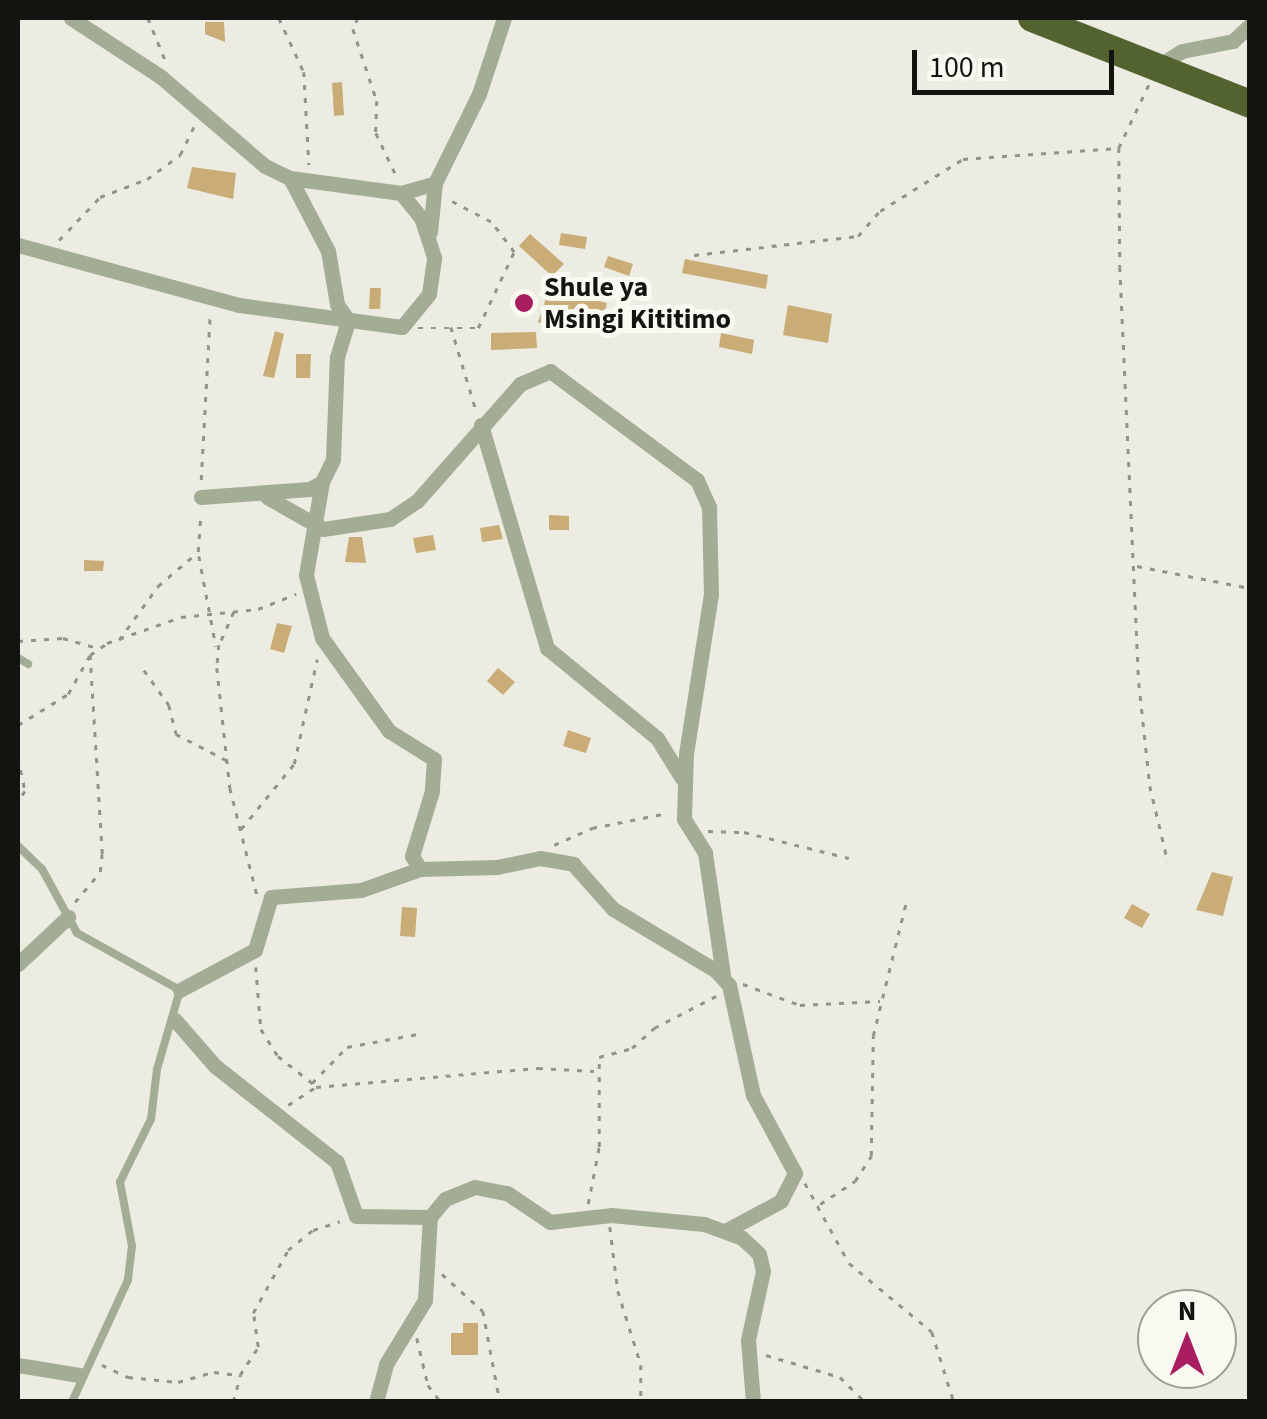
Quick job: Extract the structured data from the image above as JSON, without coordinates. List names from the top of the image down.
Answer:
{
  "places": ["Shule ya Msingi Kititimo"],
  "scale_bar": "100 m",
  "north": "top"
}
